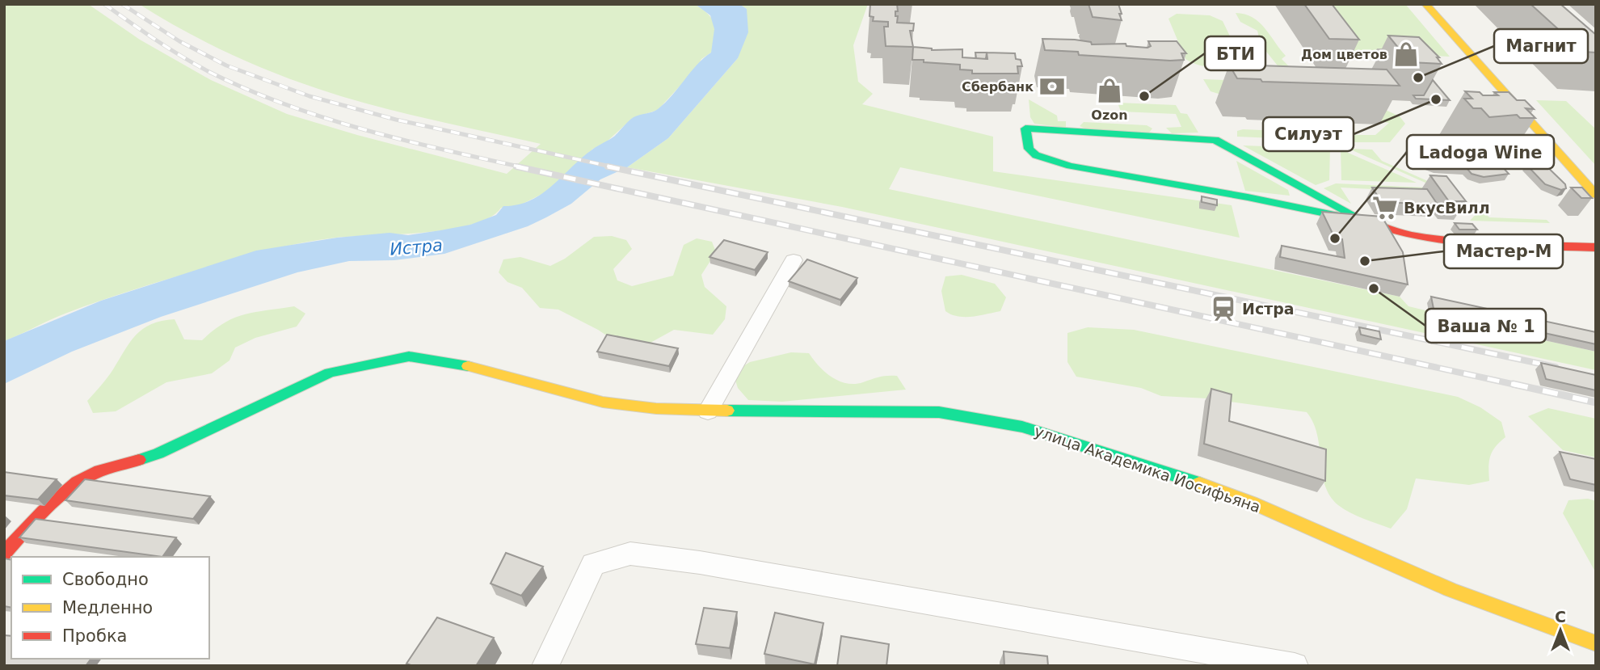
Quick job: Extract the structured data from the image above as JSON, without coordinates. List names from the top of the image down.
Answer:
{
  "streets": {
    "street": ["улица Академика Иосифьяна"]
  },
  "water": ["Истра"],
  "places": {
    "shop": ["Дом цветов", "Ozon"],
    "other": [
      "Магнит",
      "БТИ",
      "Силуэт",
      "Ladoga Wine",
      "Мастер-М",
      "Ваша № 1"
    ],
    "bank": ["Сбербанк"],
    "supermarket": ["ВкусВилл"],
    "station": ["Истра"]
  },
  "legend": ["Свободно", "Медленно", "Пробка"],
  "north": "top"
}
